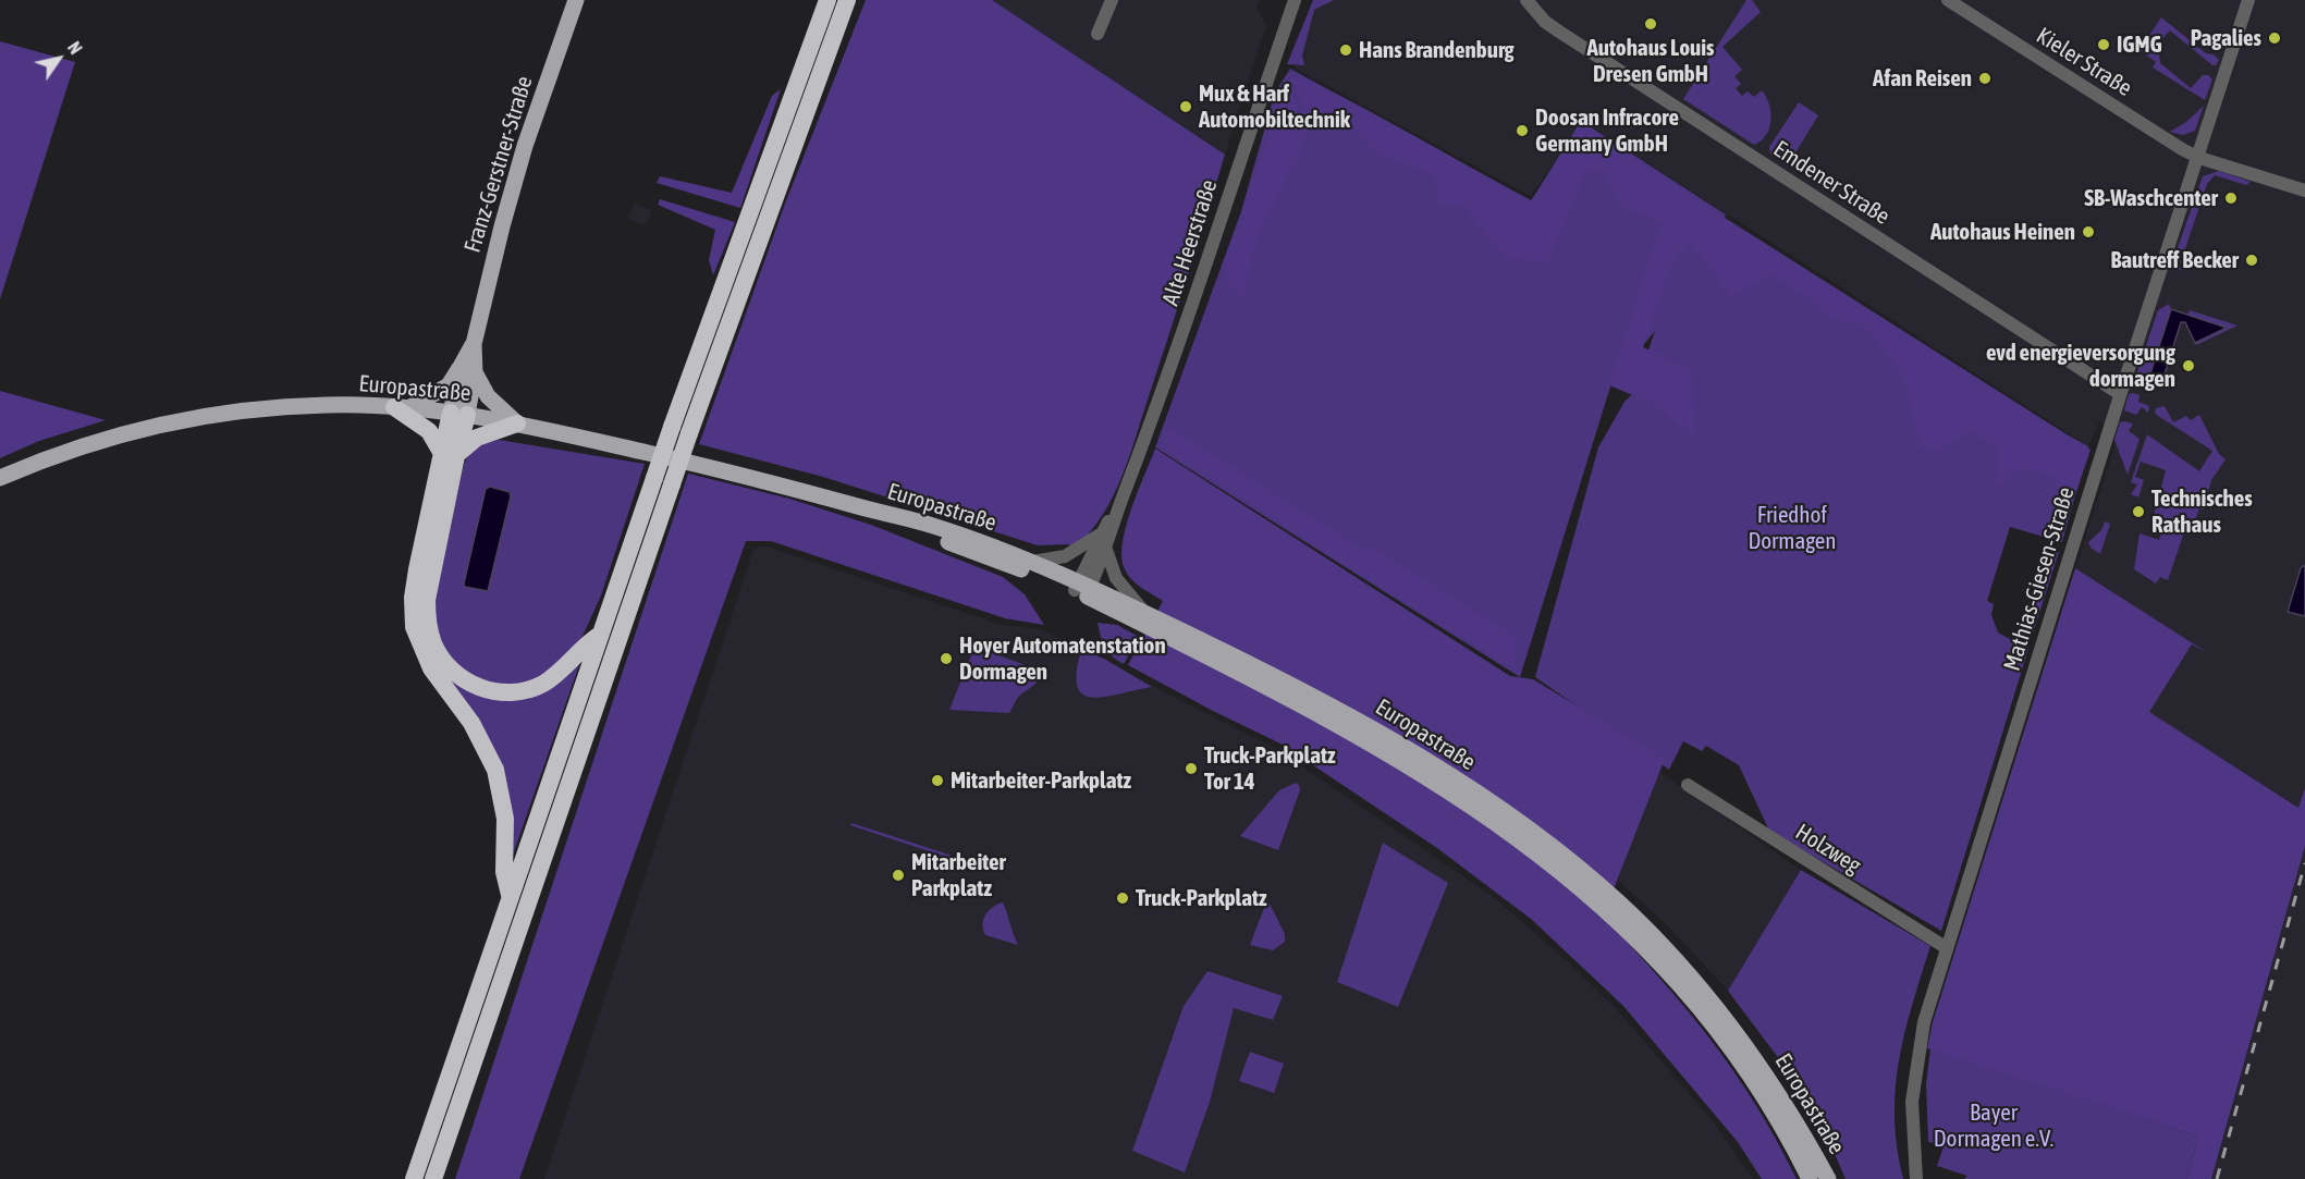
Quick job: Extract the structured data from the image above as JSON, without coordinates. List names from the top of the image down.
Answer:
{
  "streets": {
    "main road": ["Franz-Gerstner-Straße", "Europastraße"],
    "street": [
      "Kieler Straße",
      "Emdener Straße",
      "Alte Heerstraße",
      "Mathias-Giesen-Straße",
      "Holzweg"
    ]
  },
  "crossings": [
    ["Kieler Straße", "Mathias-Giesen-Straße"],
    ["Franz-Gerstner-Straße", "Europastraße"],
    ["Emdener Straße", "Mathias-Giesen-Straße"],
    ["Alte Heerstraße", "Europastraße"],
    ["Mathias-Giesen-Straße", "Holzweg"]
  ],
  "parks": ["Friedhof Dormagen", "Bayer Dormagen e.V."],
  "places": [
    "Autohaus Louis Dresen GmbH",
    "Pagalies",
    "IGMG",
    "Hans Brandenburg",
    "Afan Reisen",
    "Mux & Harf Automobiltechnik",
    "Doosan Infracore Germany GmbH",
    "SB-Waschcenter",
    "Autohaus Heinen",
    "Bautreff Becker",
    "evd energieversorgung dormagen",
    "Technisches Rathaus",
    "Hoyer Automatenstation Dormagen",
    "Truck-Parkplatz Tor 14",
    "Mitarbeiter-Parkplatz",
    "Mitarbeiter Parkplatz",
    "Truck-Parkplatz"
  ],
  "north": "top right"
}
